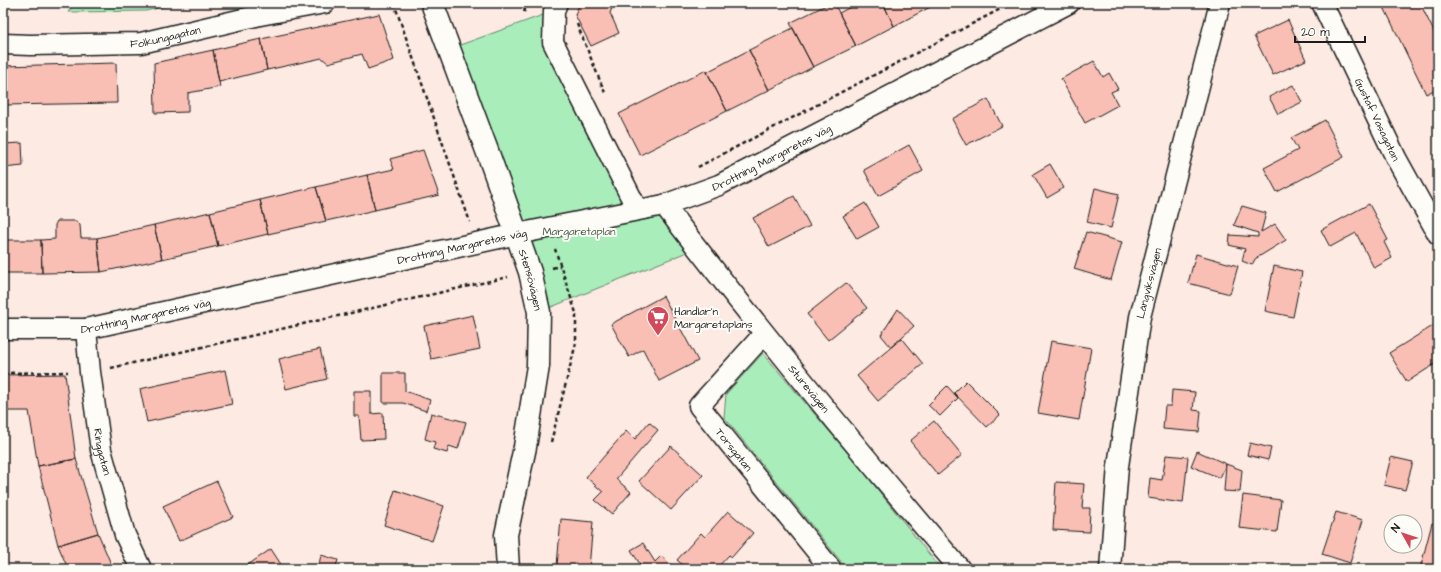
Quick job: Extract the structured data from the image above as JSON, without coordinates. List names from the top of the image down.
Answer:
{
  "streets": {
    "street": [
      "Folkungagatan",
      "Gustaf Vasagatan",
      "Drottning Margaretas väg",
      "Stensövägen",
      "Långviksvägen",
      "Sturevägen",
      "Torsgatan",
      "Ringgatan"
    ]
  },
  "crossings": [
    ["Drottning Margaretas väg", "Stensövägen"],
    ["Drottning Margaretas väg", "Sturevägen"],
    ["Drottning Margaretas väg", "Ringgatan"],
    ["Sturevägen", "Torsgatan"]
  ],
  "parks": ["Margaretaplan"],
  "places": {
    "supermarket": ["Handlar'n Margaretaplans"]
  },
  "scale_bar": "20 m",
  "north": "top left"
}
